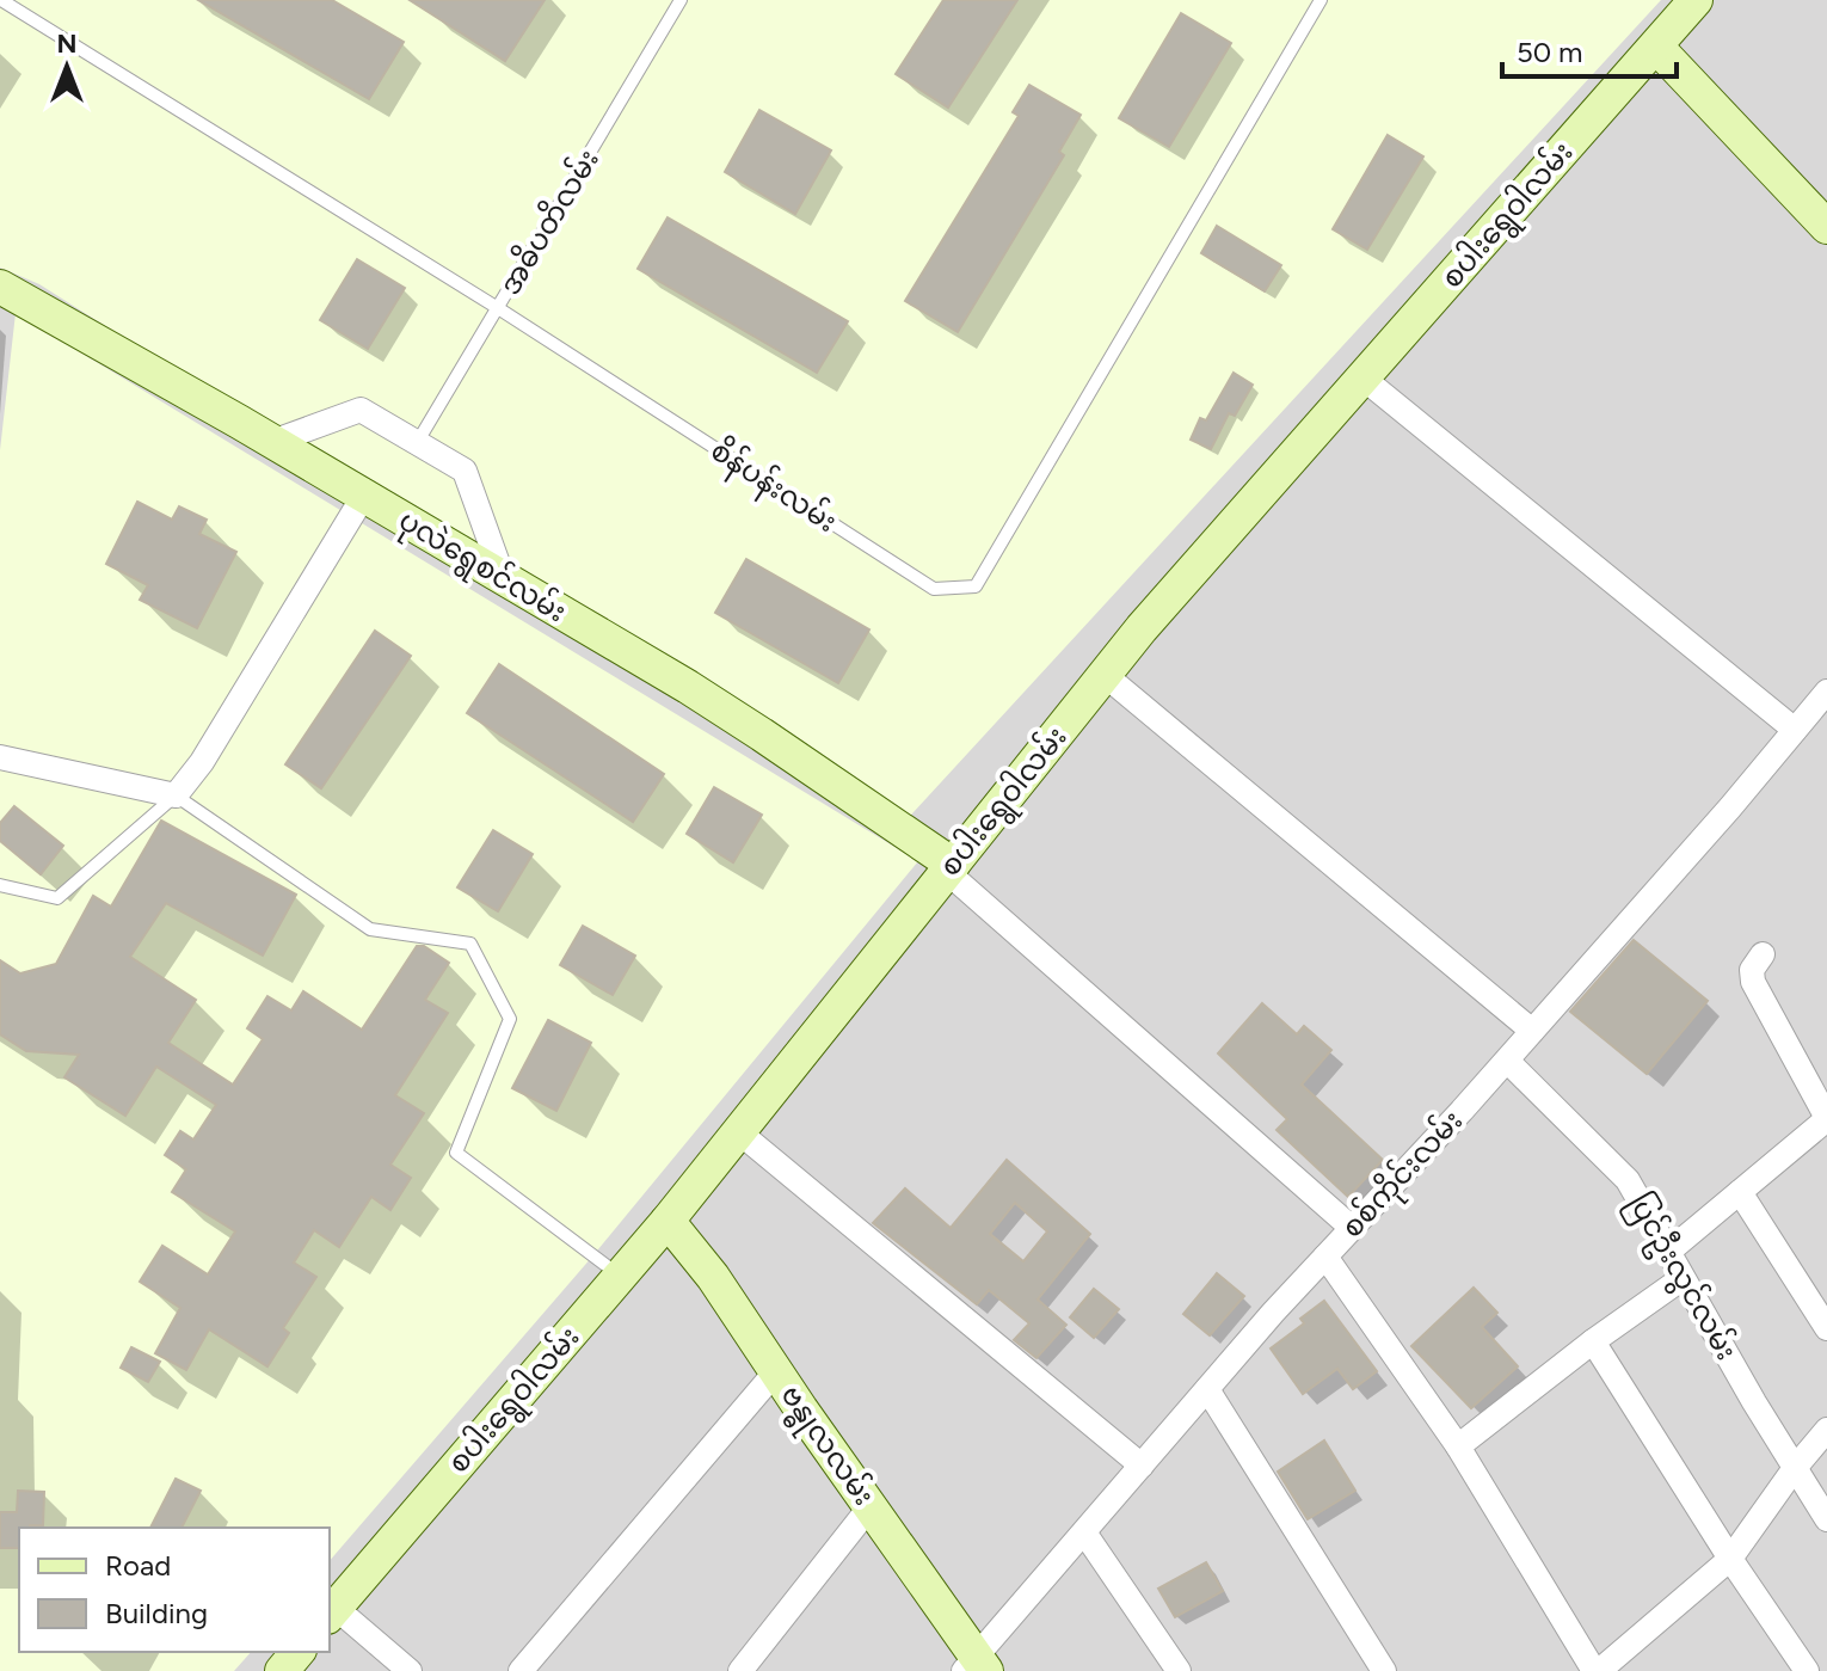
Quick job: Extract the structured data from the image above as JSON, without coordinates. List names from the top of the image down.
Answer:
{
  "streets": {
    "main road": ["စပါးရွေဝါလမ်း", "ပုလဲရွေစင်လမ်း", "ဗန္ဓုလလမ်း"],
    "street": ["စစ်ကိုင်းလမ်း", "ပြင်ဦးလွင်လမ်း"],
    "lane": ["အဓိပတိလမ်း", "စိန်ပန်းလမ်း"]
  },
  "crossings": [
    ["စပါးရွေဝါလမ်း", "ပုလဲရွေစင်လမ်း"],
    ["စပါးရွေဝါလမ်း", "ဗန္ဓုလလမ်း"],
    ["အဓိပတိလမ်း", "စိန်ပန်းလမ်း"],
    ["စစ်ကိုင်းလမ်း", "ပြင်ဦးလွင်လမ်း"],
    ["စစ်ကိုင်းလမ်း", "ဗန္ဓုလလမ်း"]
  ],
  "legend": ["Road", "Building"],
  "scale_bar": "50 m",
  "north": "top"
}
